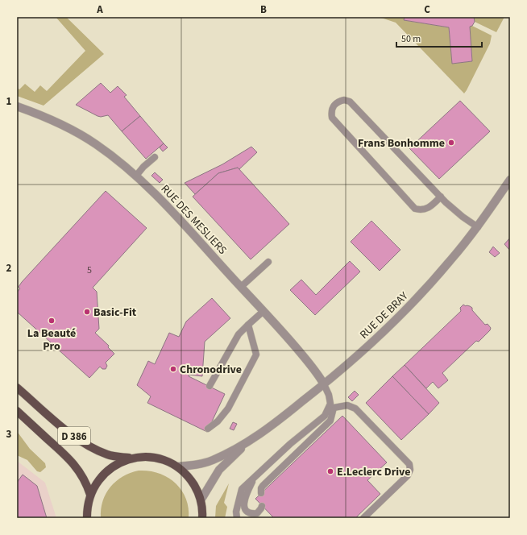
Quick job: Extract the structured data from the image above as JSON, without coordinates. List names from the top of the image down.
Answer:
{
  "streets": {
    "main road": ["D 386"],
    "street": ["RUE DES MESLIERS", "RUE DE BRAY"]
  },
  "crossings": [
    ["RUE DES MESLIERS", "RUE DE BRAY"]
  ],
  "places": [
    "Frans Bonhomme",
    "Basic-Fit",
    "La Beauté Pro",
    "Chronodrive",
    "E.Leclerc Drive"
  ],
  "house_numbers": ["5"],
  "scale_bar": "50 m",
  "grid": {
    "columns": ["A", "B", "C"],
    "rows": ["1", "2", "3"]
  }
}
